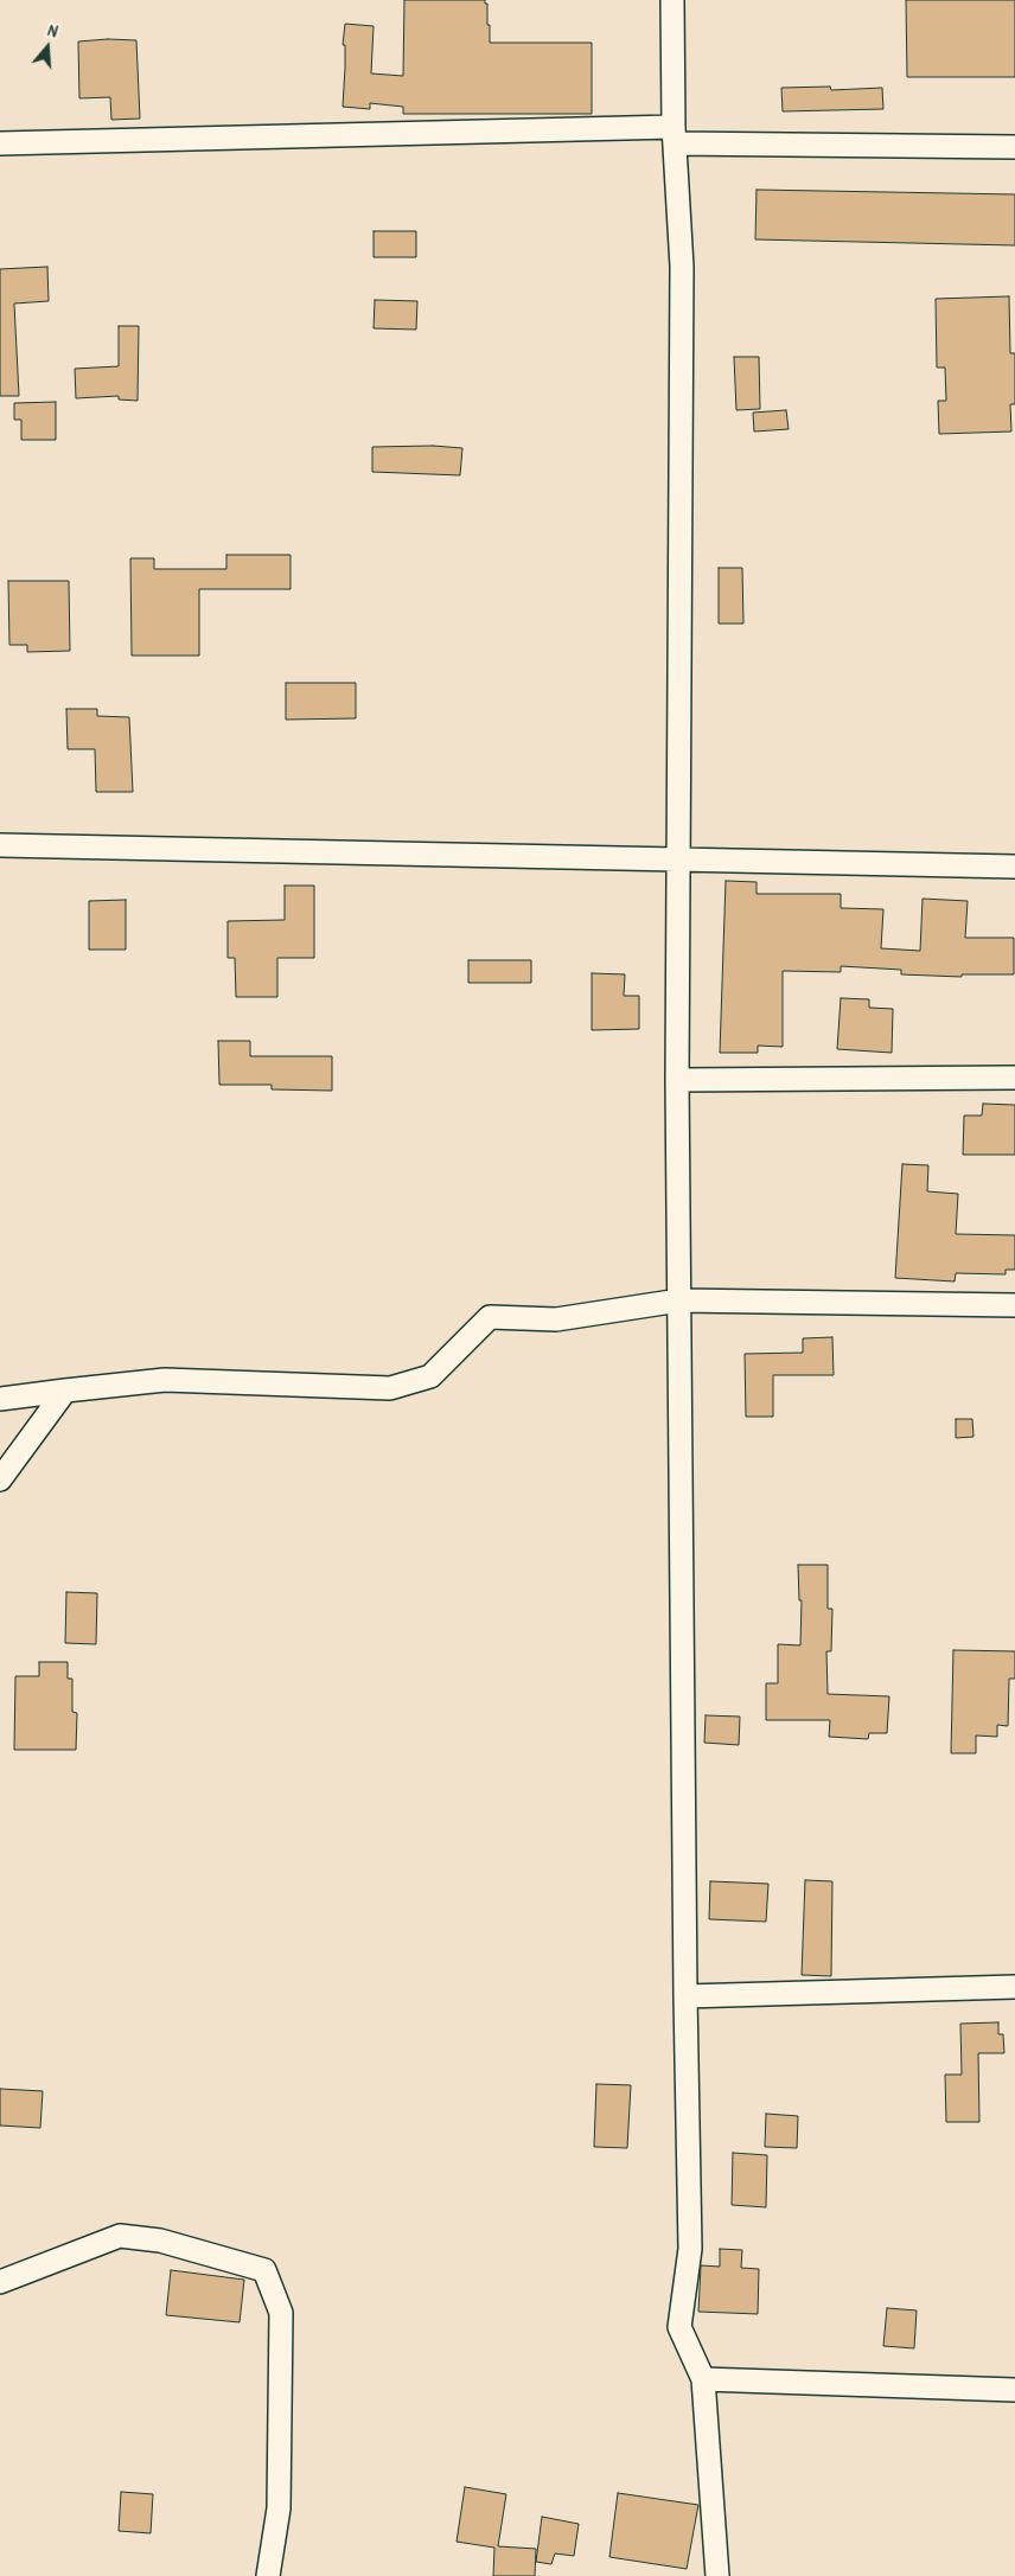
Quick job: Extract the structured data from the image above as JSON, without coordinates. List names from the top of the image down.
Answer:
{
  "north": "top"
}
